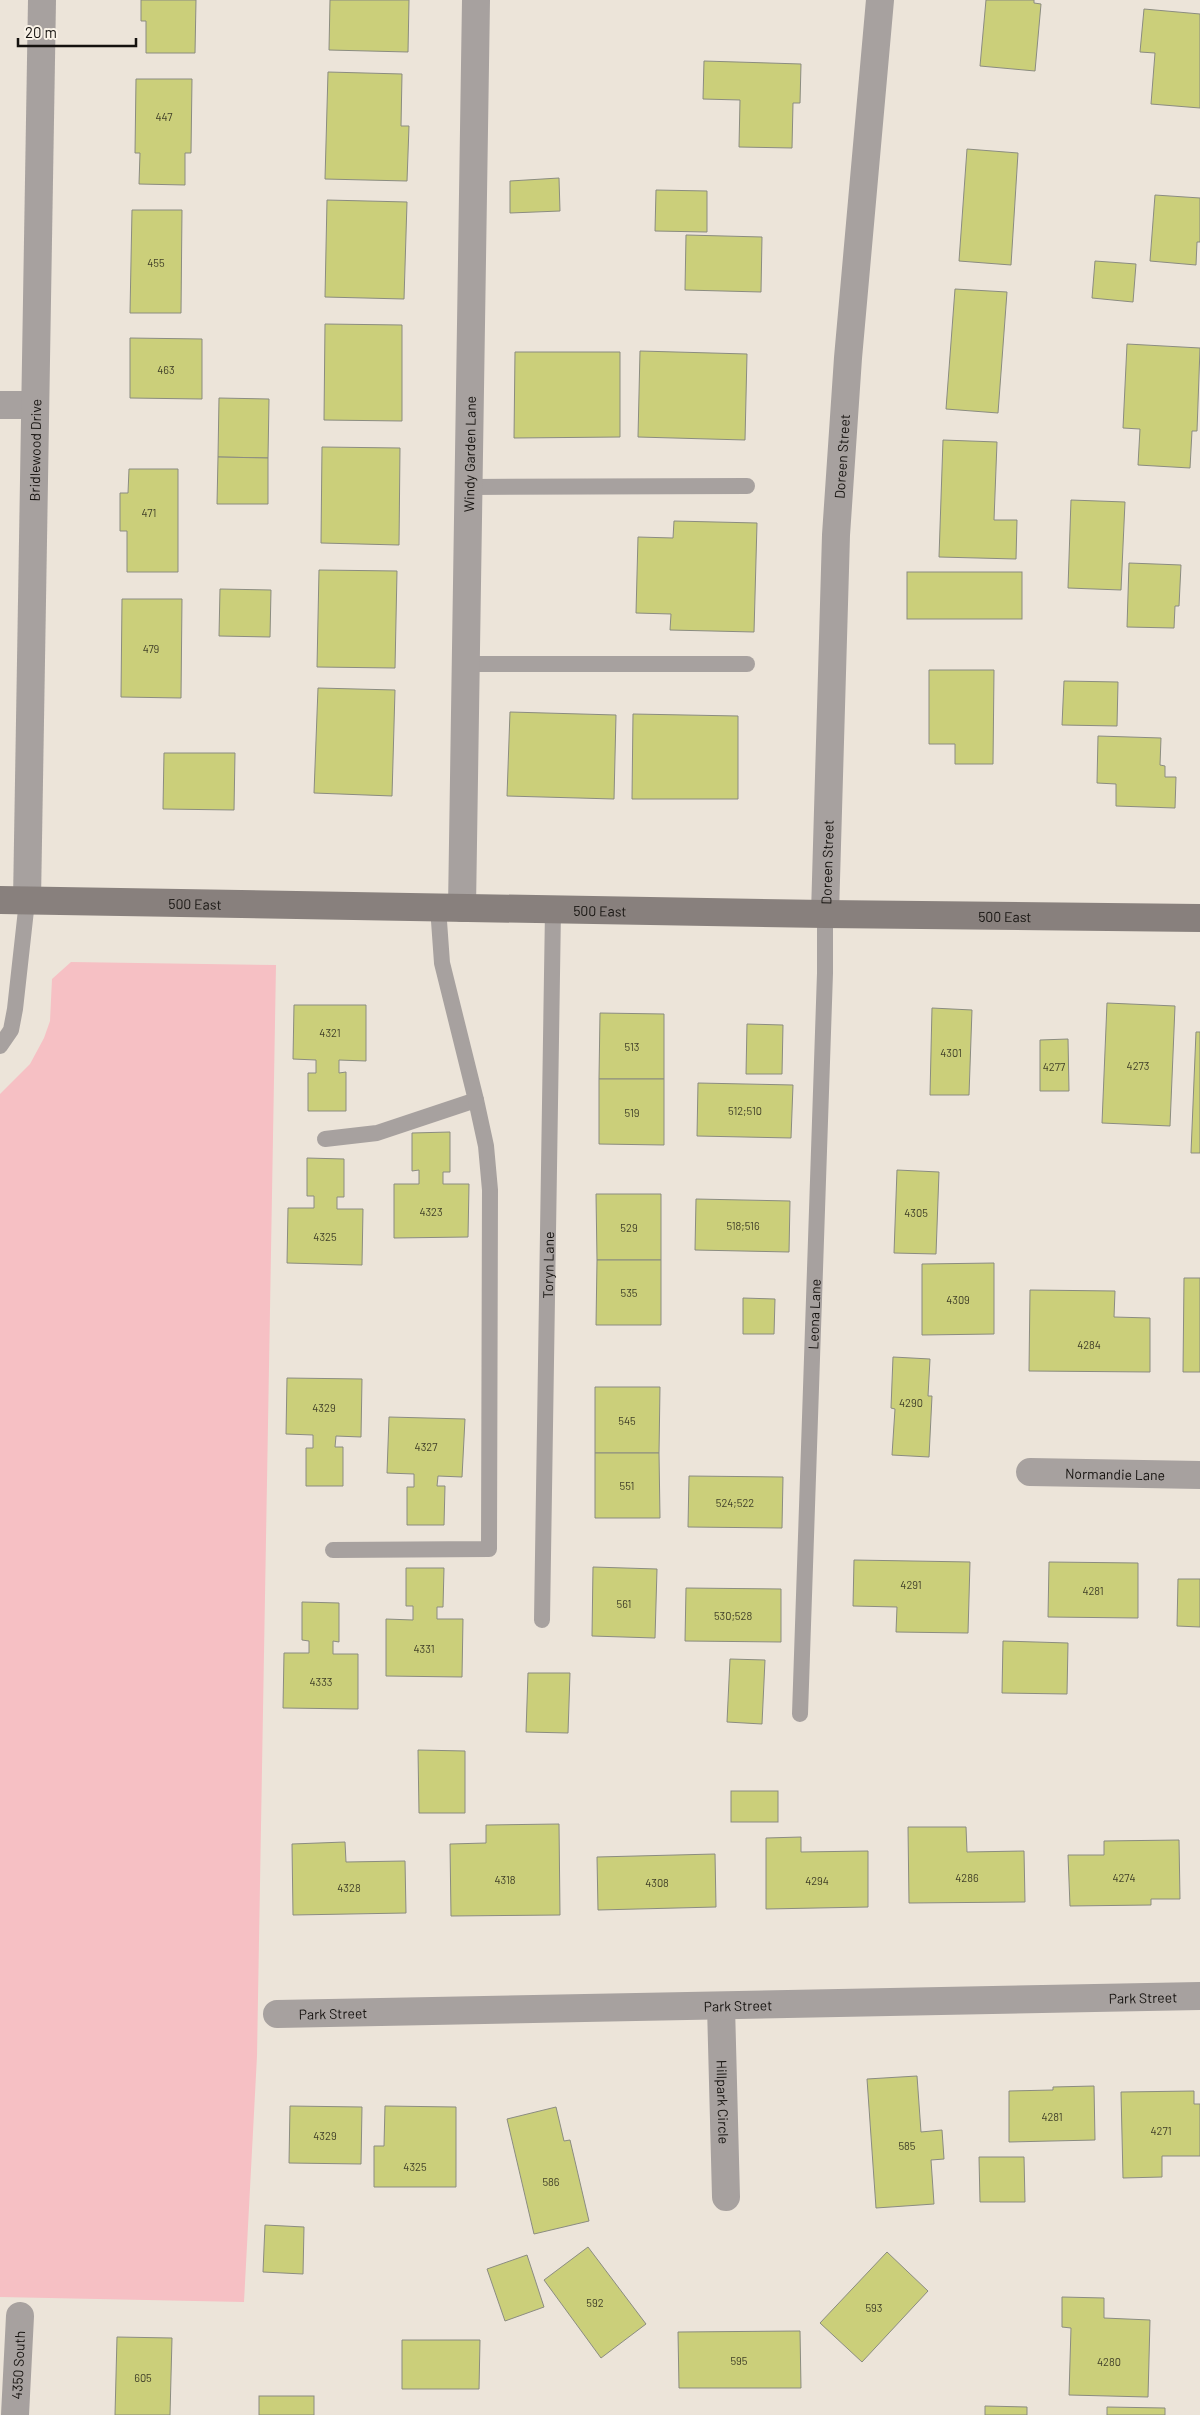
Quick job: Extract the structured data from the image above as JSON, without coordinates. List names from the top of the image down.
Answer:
{
  "streets": {
    "street": [
      "Bridlewood Drive",
      "Windy Garden Lane",
      "Doreen Street",
      "500 East",
      "Normandie Lane",
      "Park Street",
      "Hillpark Circle",
      "4350 South"
    ],
    "lane": ["Toryn Lane", "Leona Lane"]
  },
  "crossings": [
    ["Bridlewood Drive", "500 East"],
    ["Windy Garden Lane", "500 East"],
    ["Doreen Street", "500 East"],
    ["Doreen Street", "Leona Lane"],
    ["500 East", "Toryn Lane"],
    ["500 East", "Leona Lane"],
    ["Park Street", "Hillpark Circle"]
  ],
  "house_numbers": [
    "447",
    "455",
    "463",
    "471",
    "479",
    "4321",
    "513",
    "4301",
    "4273",
    "4277",
    "512;510",
    "519",
    "4323",
    "4305",
    "518;516",
    "529",
    "4325",
    "535",
    "4309",
    "4284",
    "4290",
    "4329",
    "545",
    "4327",
    "551",
    "524;522",
    "4291",
    "4281",
    "561",
    "530;528",
    "4331",
    "4333",
    "4286",
    "4274",
    "4318",
    "4294",
    "4308",
    "4328",
    "4281",
    "4271",
    "4329",
    "585",
    "4325",
    "586",
    "592",
    "593",
    "595",
    "4280",
    "605"
  ],
  "scale_bar": "20 m"
}
